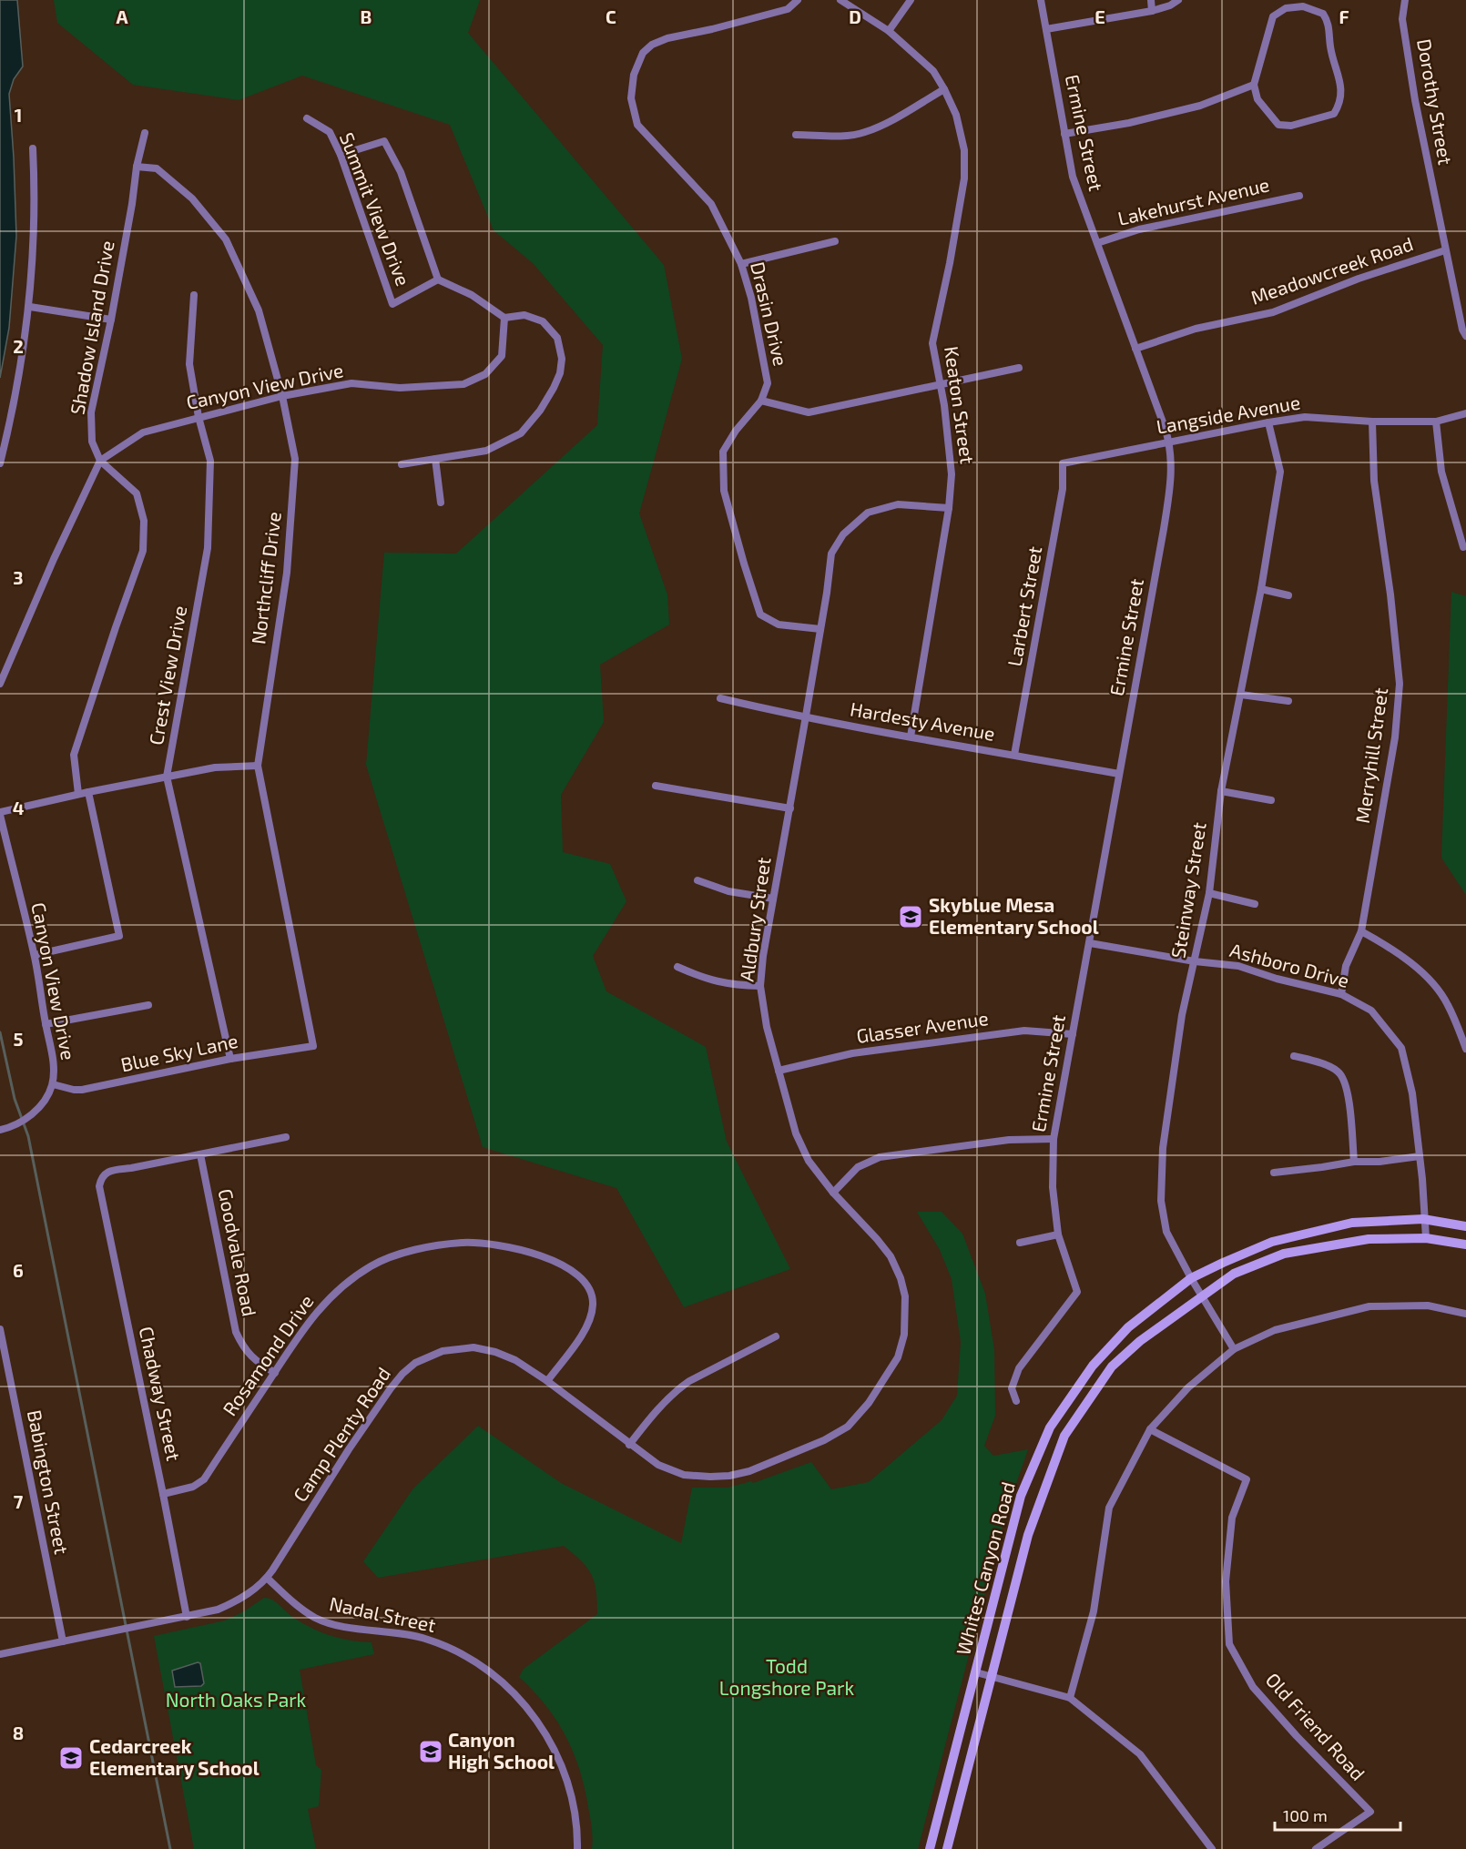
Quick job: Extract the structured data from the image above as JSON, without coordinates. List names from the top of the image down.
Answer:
{
  "streets": {
    "main road": ["Whites Canyon Road"],
    "street": [
      "Dorothy Street",
      "Ermine Street",
      "Lakehurst Avenue",
      "Summit View Drive",
      "Meadowcreek Road",
      "Drasin Drive",
      "Shadow Island Drive",
      "Canyon View Drive",
      "Keaton Street",
      "Langside Avenue",
      "Northcliff Drive",
      "Larbert Street",
      "Crest View Drive",
      "Hardesty Avenue",
      "Merryhill Street",
      "Steinway Street",
      "Aldbury Street",
      "Ashboro Drive",
      "Glasser Avenue",
      "Blue Sky Lane",
      "Goodvale Road",
      "Rosamond Drive",
      "Chadway Street",
      "Camp Plenty Road",
      "Babington Street",
      "Nadal Street",
      "Old Friend Road"
    ]
  },
  "crossings": [
    ["Dorothy Street", "Meadowcreek Road"],
    ["Ermine Street", "Lakehurst Avenue"],
    ["Ermine Street", "Meadowcreek Road"],
    ["Ermine Street", "Langside Avenue"],
    ["Ermine Street", "Hardesty Avenue"],
    ["Ermine Street", "Ashboro Drive"],
    ["Ermine Street", "Glasser Avenue"],
    ["Shadow Island Drive", "Canyon View Drive"],
    ["Shadow Island Drive", "Northcliff Drive"],
    ["Canyon View Drive", "Northcliff Drive"],
    ["Canyon View Drive", "Crest View Drive"],
    ["Canyon View Drive", "Blue Sky Lane"],
    ["Keaton Street", "Hardesty Avenue"],
    ["Keaton Street", "Aldbury Street"],
    ["Langside Avenue", "Larbert Street"],
    ["Langside Avenue", "Merryhill Street"],
    ["Langside Avenue", "Steinway Street"],
    ["Northcliff Drive", "Blue Sky Lane"],
    ["Larbert Street", "Hardesty Avenue"],
    ["Crest View Drive", "Blue Sky Lane"],
    ["Hardesty Avenue", "Aldbury Street"],
    ["Merryhill Street", "Ashboro Drive"],
    ["Steinway Street", "Ashboro Drive"],
    ["Steinway Street", "Whites Canyon Road"],
    ["Aldbury Street", "Glasser Avenue"],
    ["Aldbury Street", "Camp Plenty Road"],
    ["Ashboro Drive", "Whites Canyon Road"],
    ["Goodvale Road", "Rosamond Drive"],
    ["Goodvale Road", "Chadway Street"],
    ["Rosamond Drive", "Chadway Street"],
    ["Rosamond Drive", "Camp Plenty Road"],
    ["Chadway Street", "Camp Plenty Road"],
    ["Camp Plenty Road", "Babington Street"],
    ["Camp Plenty Road", "Nadal Street"]
  ],
  "parks": ["Todd Longshore Park", "North Oaks Park"],
  "places": {
    "school or university": ["Skyblue Mesa Elementary School", "Canyon High School", "Cedarcreek Elementary School"]
  },
  "scale_bar": "100 m",
  "grid": {
    "columns": [
      "A",
      "B",
      "C",
      "D",
      "E",
      "F"
    ],
    "rows": [
      "1",
      "2",
      "3",
      "4",
      "5",
      "6",
      "7",
      "8"
    ]
  }
}
